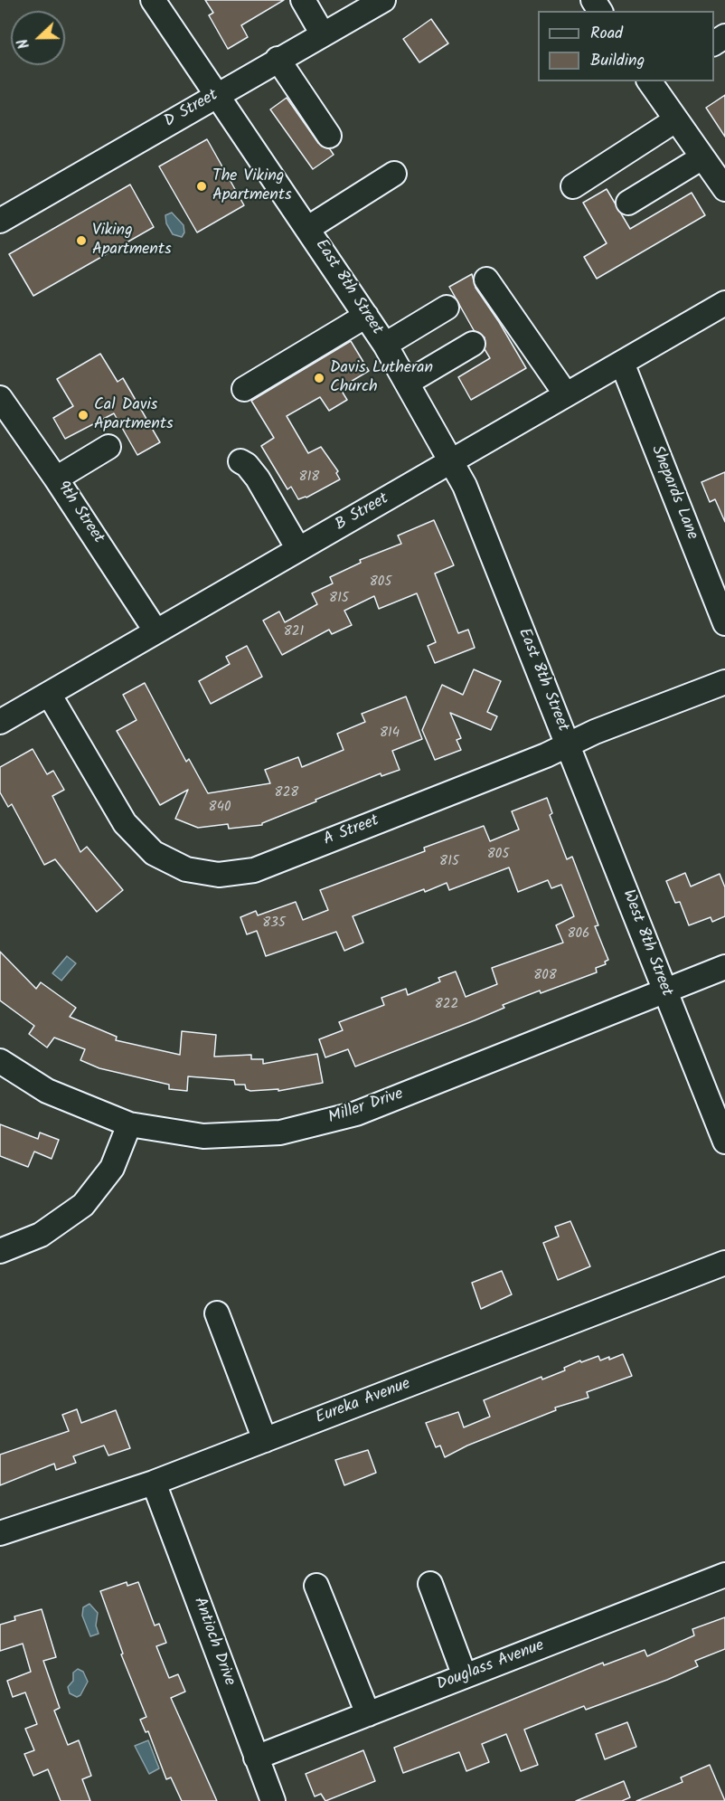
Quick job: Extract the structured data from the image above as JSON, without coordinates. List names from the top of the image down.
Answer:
{
  "streets": {
    "street": [
      "D Street",
      "East 8th Street",
      "Shepards Lane",
      "9th Street",
      "B Street",
      "A Street",
      "West 8th Street",
      "Miller Drive",
      "Eureka Avenue",
      "Antioch Drive",
      "Douglass Avenue"
    ]
  },
  "crossings": [
    ["D Street", "East 8th Street"],
    ["East 8th Street", "B Street"],
    ["East 8th Street", "A Street"],
    ["East 8th Street", "West 8th Street"],
    ["Shepards Lane", "B Street"],
    ["9th Street", "B Street"],
    ["B Street", "A Street"],
    ["A Street", "West 8th Street"],
    ["West 8th Street", "Miller Drive"],
    ["Eureka Avenue", "Antioch Drive"],
    ["Antioch Drive", "Douglass Avenue"]
  ],
  "places": [
    "The Viking Apartments",
    "Viking Apartments",
    "Davis Lutheran Church",
    "Cal Davis Apartments"
  ],
  "house_numbers": [
    "818",
    "805",
    "815",
    "821",
    "814",
    "828",
    "840",
    "805",
    "815",
    "835",
    "806",
    "808",
    "822"
  ],
  "legend": ["Road", "Building"],
  "north": "left"
}
